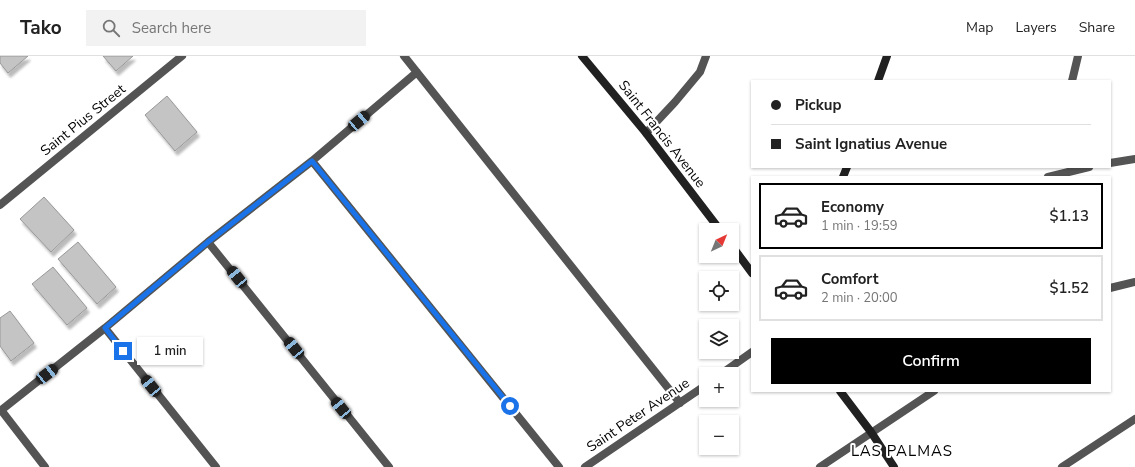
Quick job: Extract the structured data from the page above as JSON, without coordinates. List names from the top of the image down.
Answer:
{
  "streets": {
    "street": ["Saint Pius Street", "Saint Francis Avenue", "Saint Peter Avenue"]
  },
  "districts": ["LAS PALMAS"],
  "north": "top right",
  "page": {
    "header": "Tako",
    "search": "Search here",
    "nav": ["Map", "Layers", "Share"],
    "banner": ["Pickup", "Saint Ignatius Avenue"],
    "list": [
      {
        "name": "Economy",
        "note": "1 min · 19:59",
        "value": "$1.13"
      },
      {
        "name": "Comfort",
        "note": "2 min · 20:00",
        "value": "$1.52"
      }
    ],
    "map_buttons": ["+", "−"],
    "buttons": "Confirm",
    "bubble": "1 min"
  }
}
